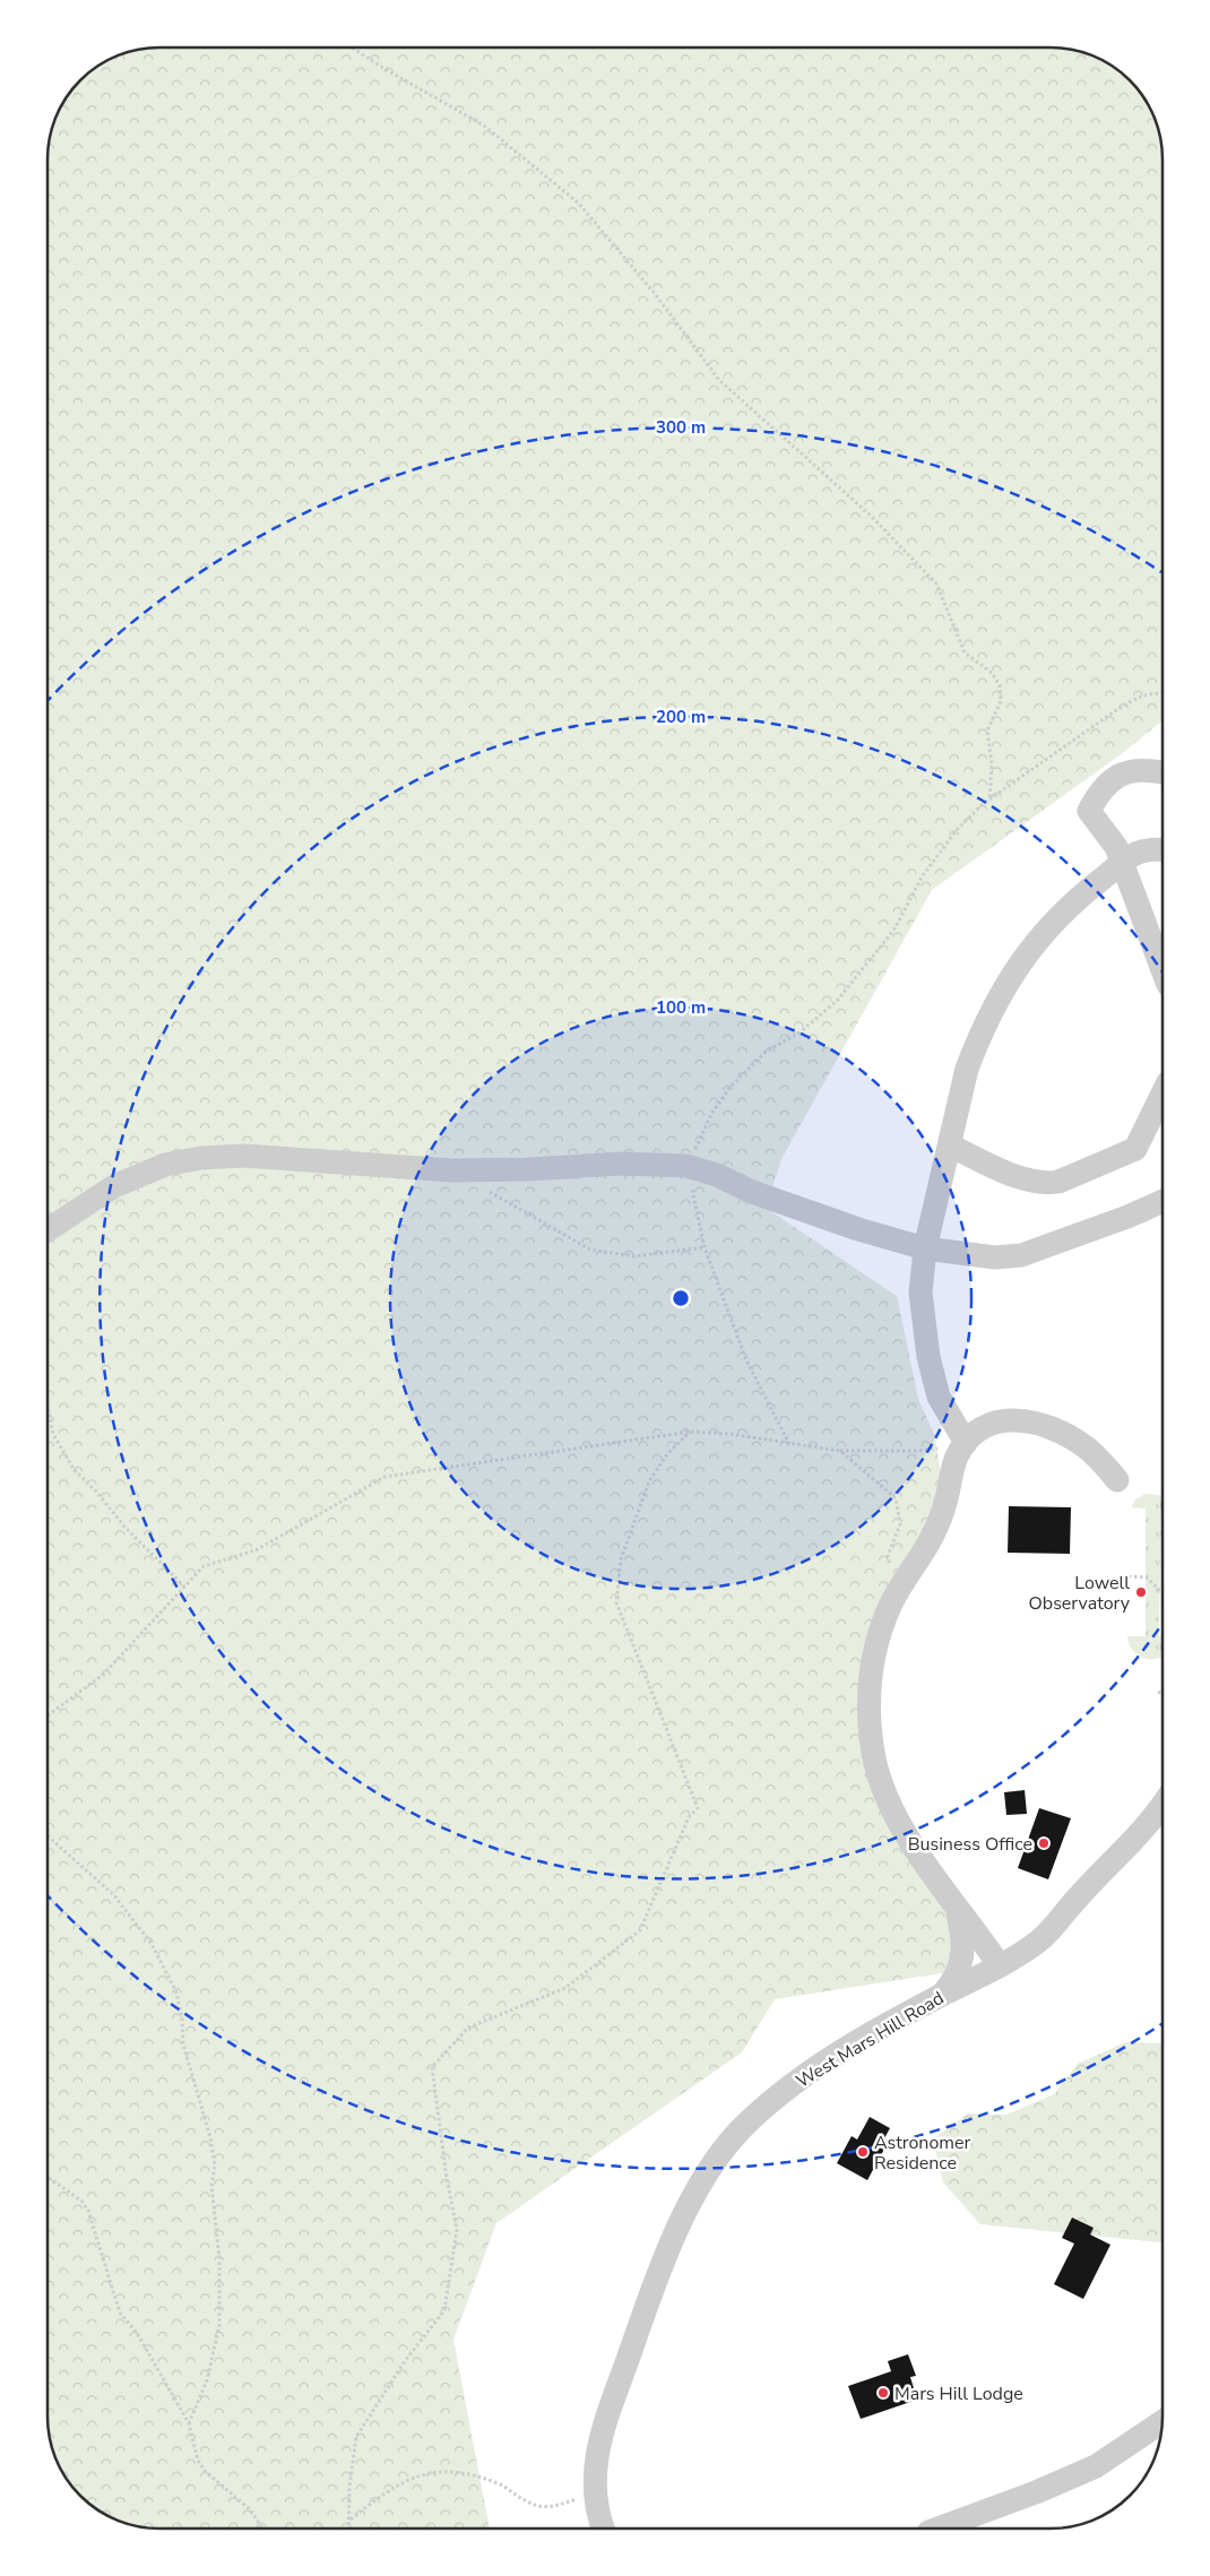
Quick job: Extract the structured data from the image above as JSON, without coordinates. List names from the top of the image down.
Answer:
{
  "streets": {
    "street": ["West Mars Hill Road"]
  },
  "places": [
    "Lowell Observatory",
    "Business Office",
    "Astronomer Residence",
    "Mars Hill Lodge"
  ],
  "rings": ["300 m", "200 m", "100 m"]
}
